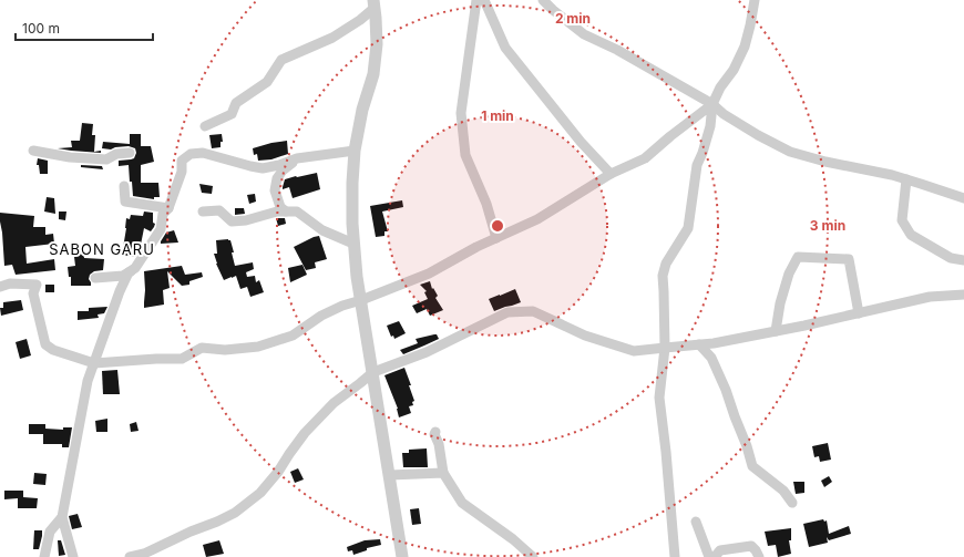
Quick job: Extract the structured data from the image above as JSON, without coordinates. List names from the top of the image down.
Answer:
{
  "districts": ["SABON GARU"],
  "scale_bar": "100 m",
  "rings": ["2 min", "1 min", "3 min"]
}
